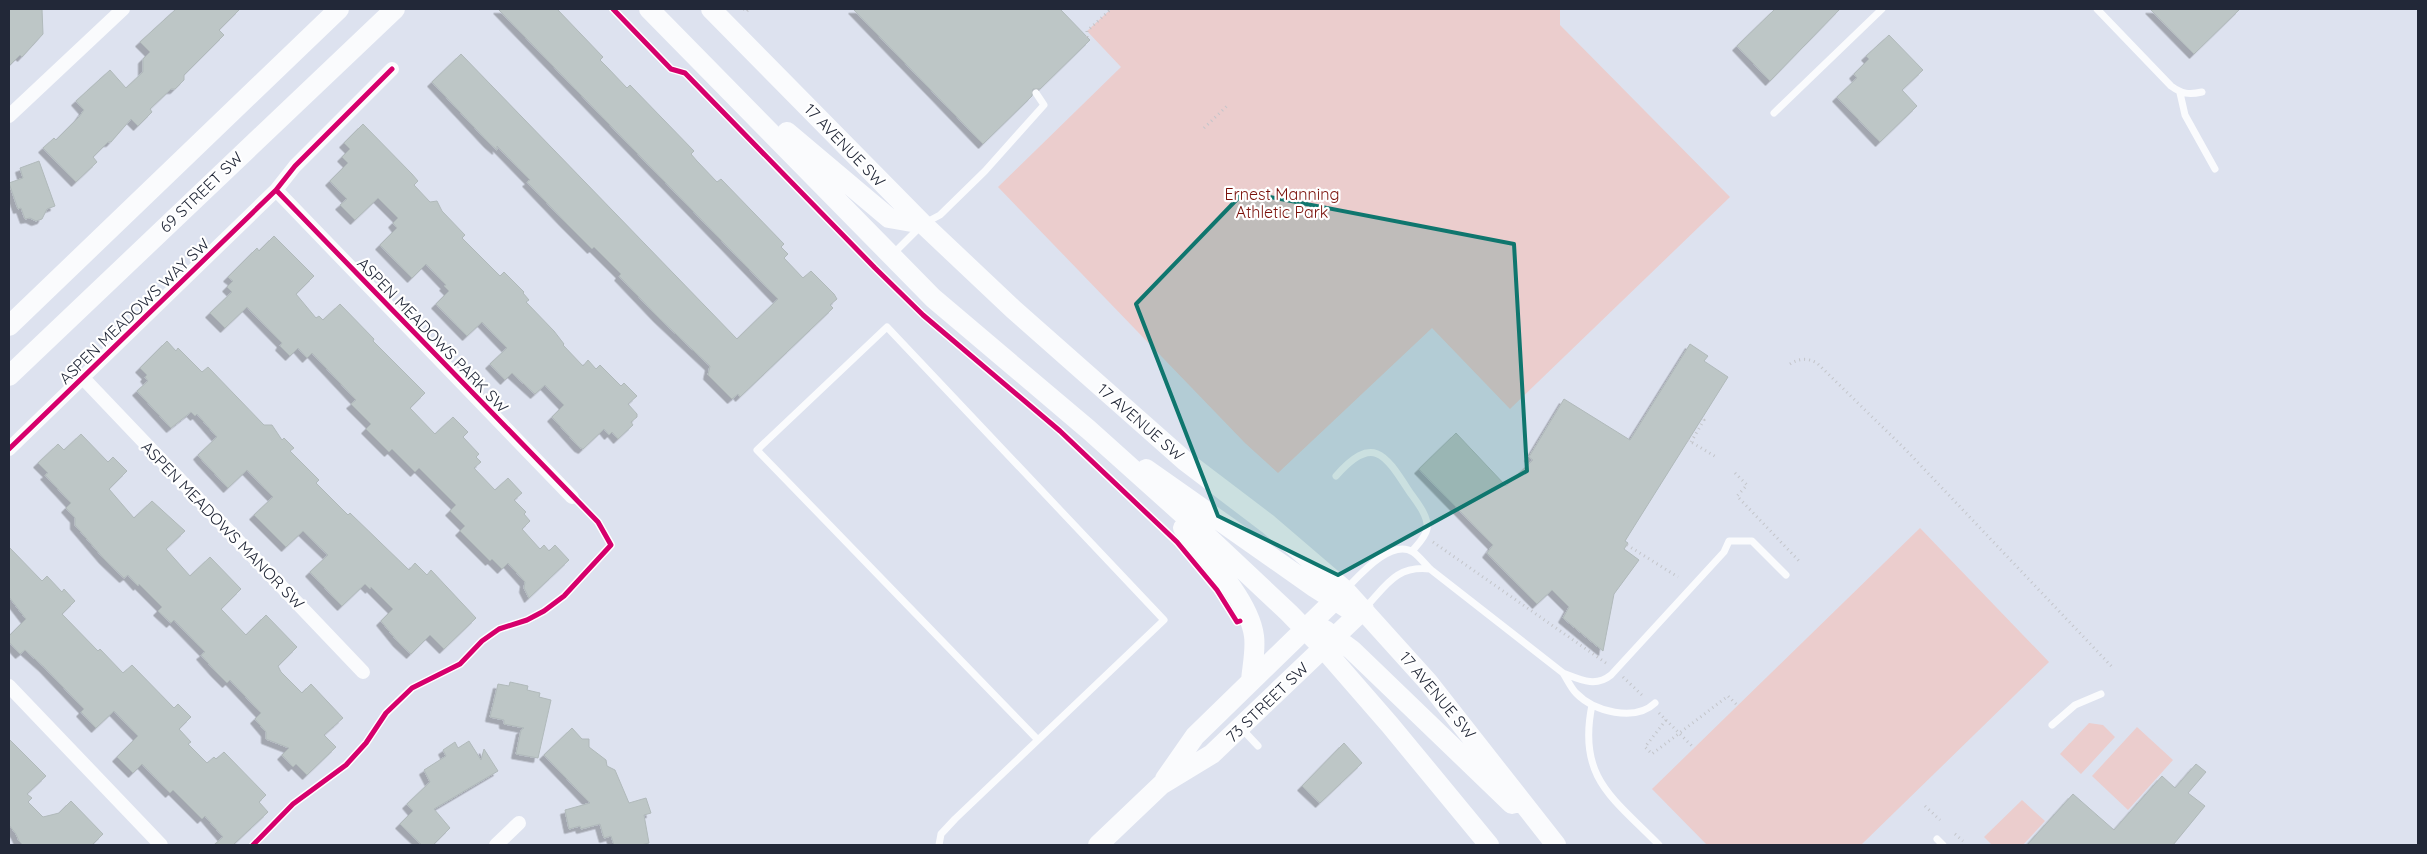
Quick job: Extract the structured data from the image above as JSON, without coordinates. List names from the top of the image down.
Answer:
{
  "streets": {
    "main road": ["17 AVENUE SW", "69 STREET SW", "73 STREET SW"],
    "street": ["ASPEN MEADOWS WAY SW", "ASPEN MEADOWS PARK SW", "ASPEN MEADOWS MANOR SW"]
  },
  "crossings": [
    ["17 AVENUE SW", "73 STREET SW"],
    ["ASPEN MEADOWS WAY SW", "ASPEN MEADOWS PARK SW"],
    ["ASPEN MEADOWS WAY SW", "ASPEN MEADOWS MANOR SW"]
  ],
  "parks": ["Ernest Manning Athletic Park"]
}
